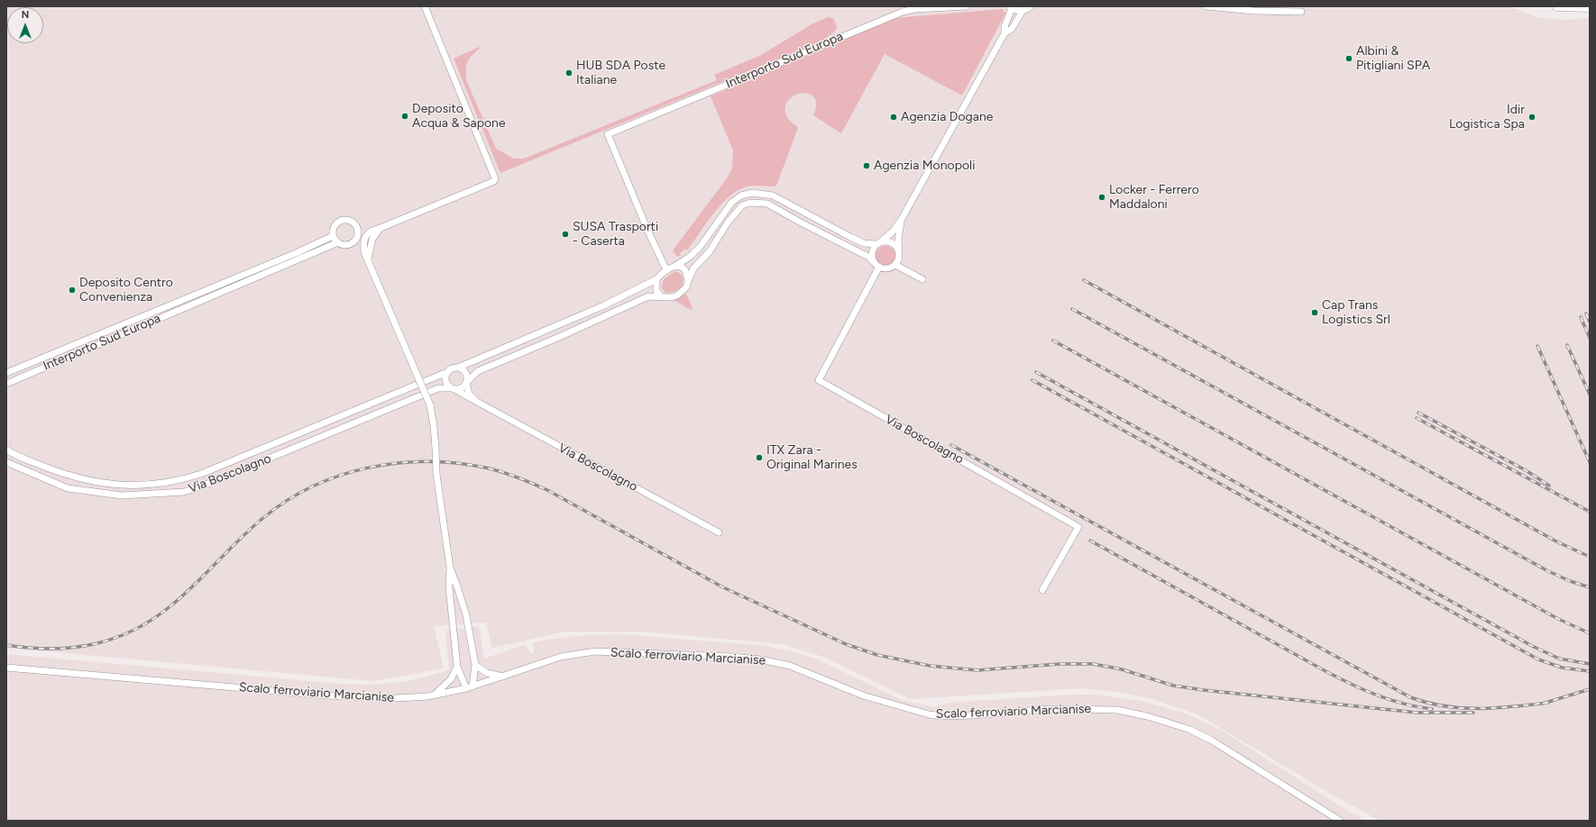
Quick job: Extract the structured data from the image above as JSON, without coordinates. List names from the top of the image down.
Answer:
{
  "streets": {
    "street": ["Interporto Sud Europa", "Via Boscolagno", "Scalo ferroviario Marcianise"]
  },
  "crossings": [
    ["Interporto Sud Europa", "Via Boscolagno"]
  ],
  "places": [
    "Albini & Pitigliani SPA",
    "HUB SDA Poste Italiane",
    "Deposito Acqua & Sapone",
    "Agenzia Dogane",
    "Idir Logistica Spa",
    "Agenzia Monopoli",
    "Locker - Ferrero Maddaloni",
    "SUSA Trasporti - Caserta",
    "Deposito Centro Convenienza",
    "Cap Trans Logistics Srl",
    "ITX Zara - Original Marines"
  ],
  "north": "top"
}
